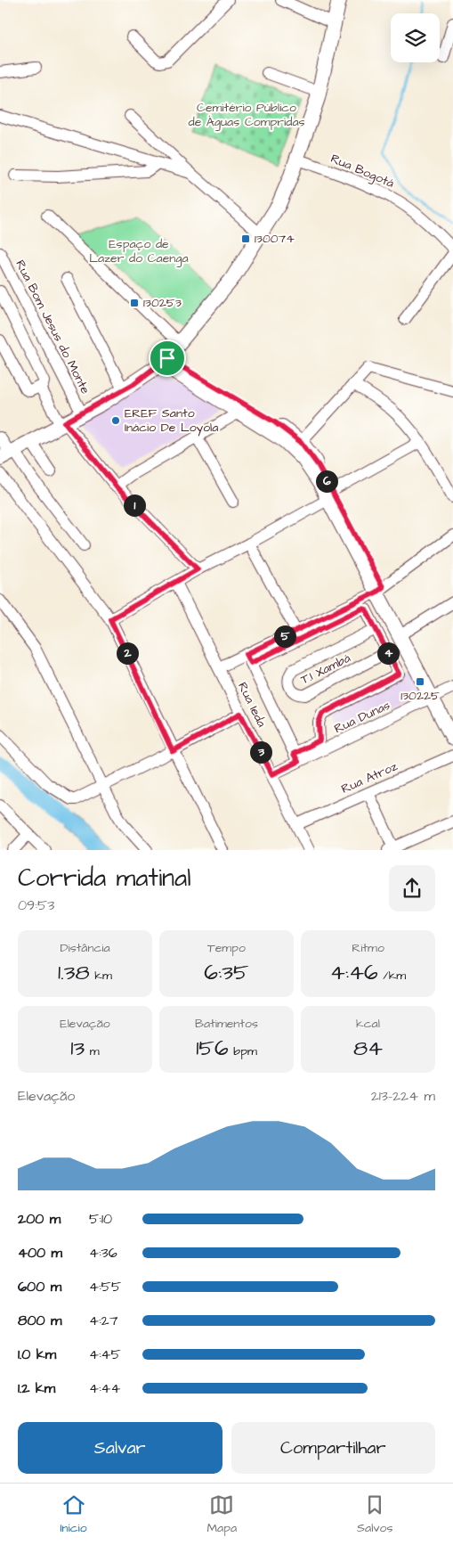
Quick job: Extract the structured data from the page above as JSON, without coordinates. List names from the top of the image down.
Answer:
{
  "streets": {
    "street": [
      "Rua Bogotá",
      "Rua Bom Jesus do Monte",
      "T.I Xambá",
      "Rua Ieda",
      "Rua Dunas",
      "Rua Atroz"
    ]
  },
  "crossings": [
    ["Rua Ieda", "Rua Dunas"],
    ["Rua Ieda", "Rua Atroz"]
  ],
  "parks": ["Cemitério Público de Águas Compridas", "Espaço de Lazer do Caenga"],
  "places": {
    "transit": ["130074", "130253", "130225"],
    "other": ["EREF Santo Inácio De Loyola"]
  },
  "page": {
    "pins": [
      "6",
      "1",
      "5",
      "2",
      "4",
      "3"
    ],
    "heading": ["Corrida matinal", "09:53"],
    "stats": [
      ["Distância", "1.38 km"],
      ["Tempo", "6:35"],
      ["Ritmo", "4:46 /km"],
      ["Elevação", "13 m"],
      ["Batimentos", "156 bpm"],
      ["kcal", "84"]
    ],
    "chart": ["Elevação", "213–224 m"],
    "list": [
      {
        "name": "200 m",
        "note": "5:10"
      },
      {
        "name": "400 m",
        "note": "4:36"
      },
      {
        "name": "600 m",
        "note": "4:55"
      },
      {
        "name": "800 m",
        "note": "4:27"
      },
      {
        "name": "1.0 km",
        "note": "4:45"
      },
      {
        "name": "1.2 km",
        "note": "4:44"
      }
    ],
    "buttons": ["Salvar", "Compartilhar"],
    "tabs": ["Início", "Mapa", "Salvos"]
  }
}
